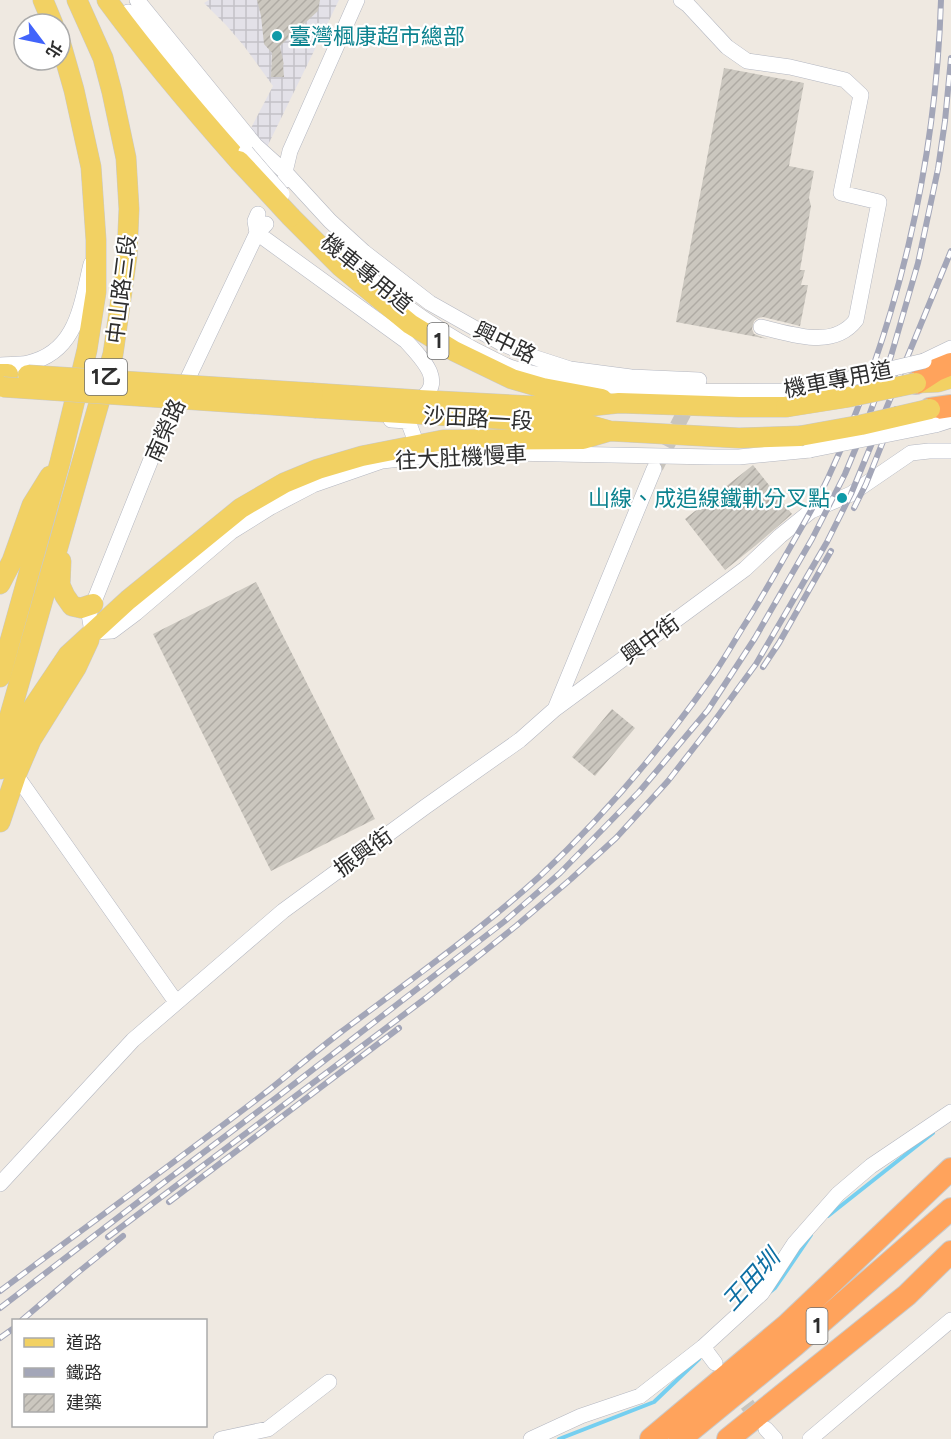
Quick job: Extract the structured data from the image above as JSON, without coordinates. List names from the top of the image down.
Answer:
{
  "streets": {
    "highway": ["1"],
    "main road": ["中山路三段", "1乙", "沙田路一段"],
    "street": [
      "機車專用道",
      "興中路",
      "南榮路",
      "往大肚機慢車",
      "興中街",
      "振興街"
    ]
  },
  "crossings": [
    ["機車專用道", "沙田路一段"],
    ["沙田路一段", "南榮路"],
    ["沙田路一段", "往大肚機慢車"],
    ["興中街", "振興街"]
  ],
  "water": ["王田圳"],
  "places": ["臺灣楓康超市總部", "山線、成追線鐵軌分叉點"],
  "legend": ["道路", "鐵路", "建築"],
  "north": "bottom right"
}
